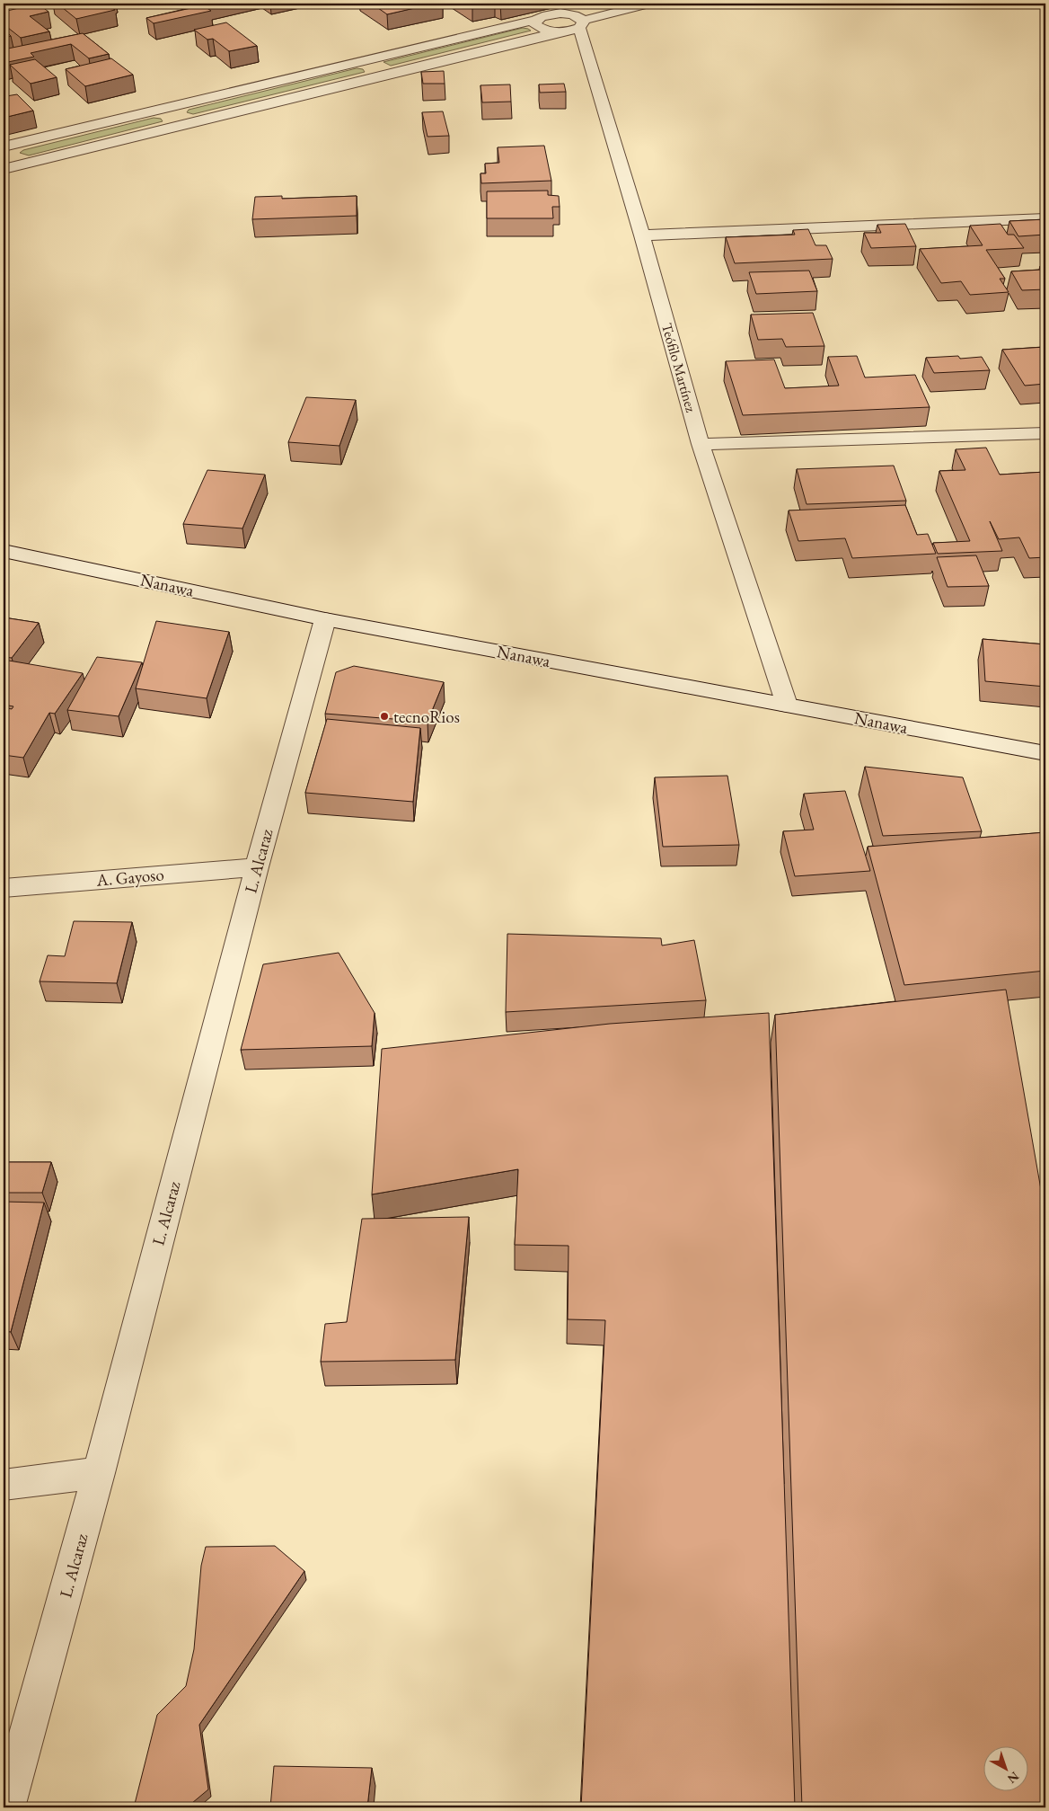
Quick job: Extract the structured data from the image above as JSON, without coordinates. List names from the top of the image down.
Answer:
{
  "streets": {
    "street": [
      "Teófilo Martínez",
      "Nanawa",
      "L. Alcaraz",
      "A. Gayoso"
    ]
  },
  "crossings": [
    ["Teófilo Martínez", "Nanawa"],
    ["Nanawa", "L. Alcaraz"],
    ["L. Alcaraz", "A. Gayoso"]
  ],
  "places": ["tecnoRios"],
  "north": "bottom right"
}
